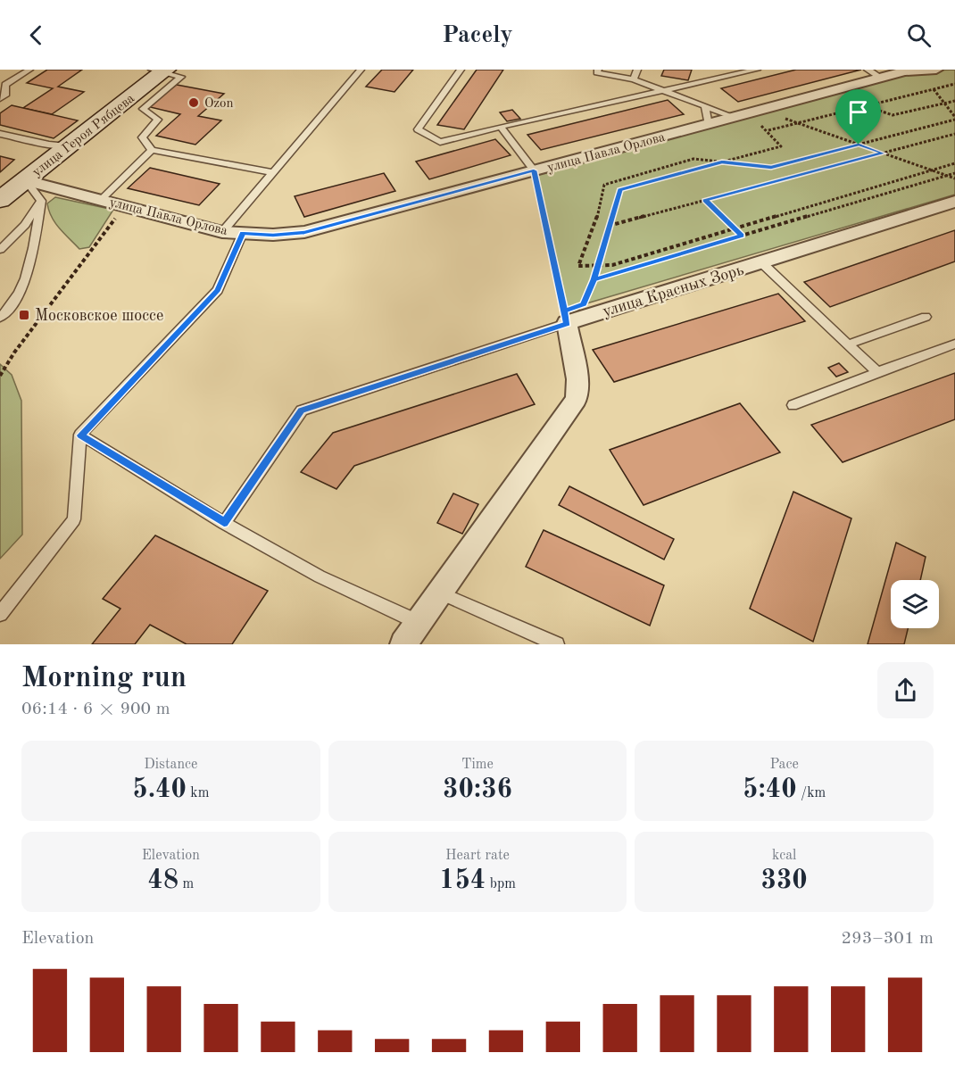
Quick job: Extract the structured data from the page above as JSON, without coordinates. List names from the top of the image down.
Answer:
{
  "streets": {
    "main road": ["улица Героя Рябцева"],
    "street": ["улица Павла Орлова", "улица Красных Зорь"]
  },
  "crossings": [
    ["улица Героя Рябцева", "улица Павла Орлова"]
  ],
  "places": {
    "other": ["Ozon"],
    "transit": ["Московское шоссе"]
  },
  "page": {
    "header": "Pacely",
    "heading": ["Morning run", "06:14 · 6 × 900 m"],
    "stats": [
      ["Distance", "5.40 km"],
      ["Time", "30:36"],
      ["Pace", "5:40 /km"],
      ["Elevation", "48 m"],
      ["Heart rate", "154 bpm"],
      ["kcal", "330"]
    ],
    "chart": ["Elevation", "293–301 m"]
  }
}
